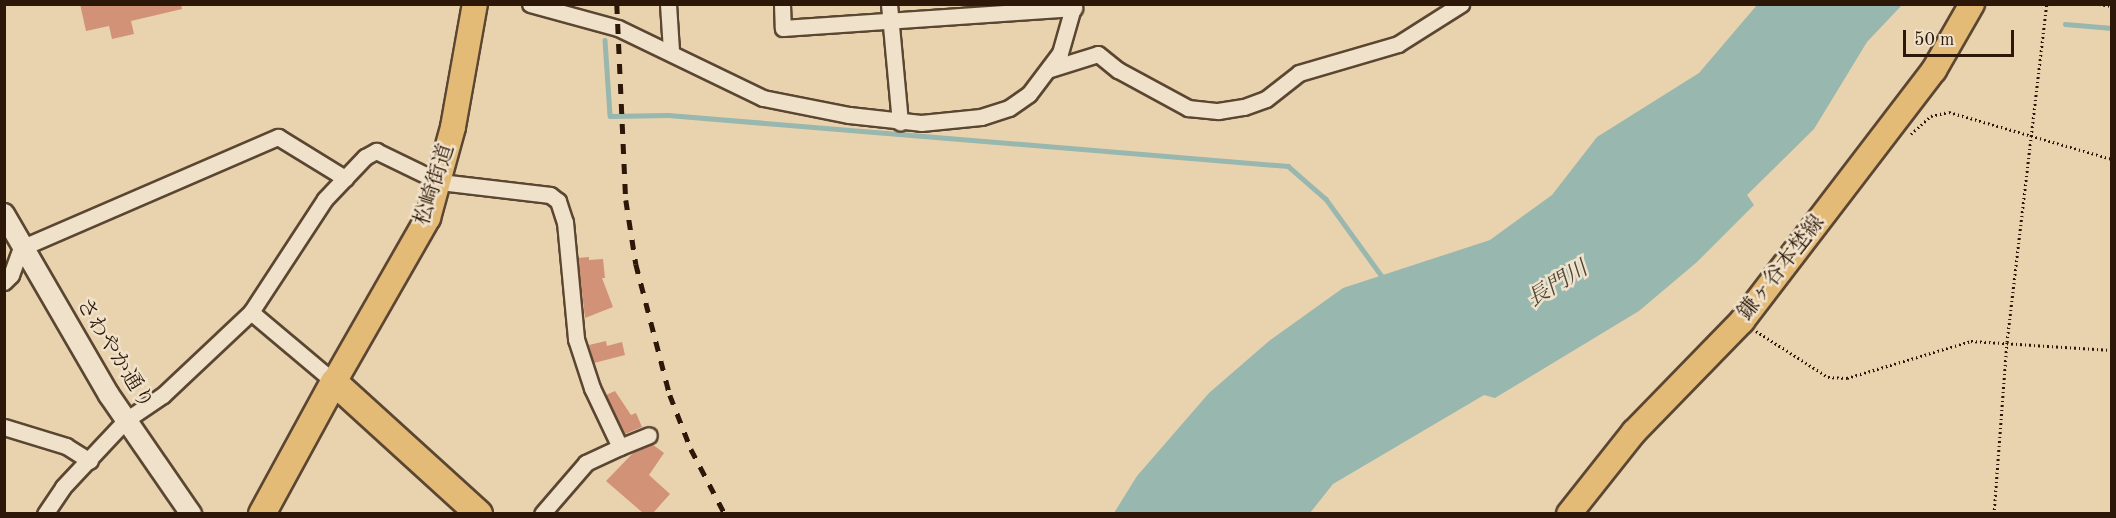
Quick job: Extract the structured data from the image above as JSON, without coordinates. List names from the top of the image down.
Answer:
{
  "streets": {
    "main road": ["松崎街道", "鎌ヶ谷本埜線"],
    "street": ["さわやか通り"]
  },
  "water": ["長門川"],
  "scale_bar": "50 m"
}
